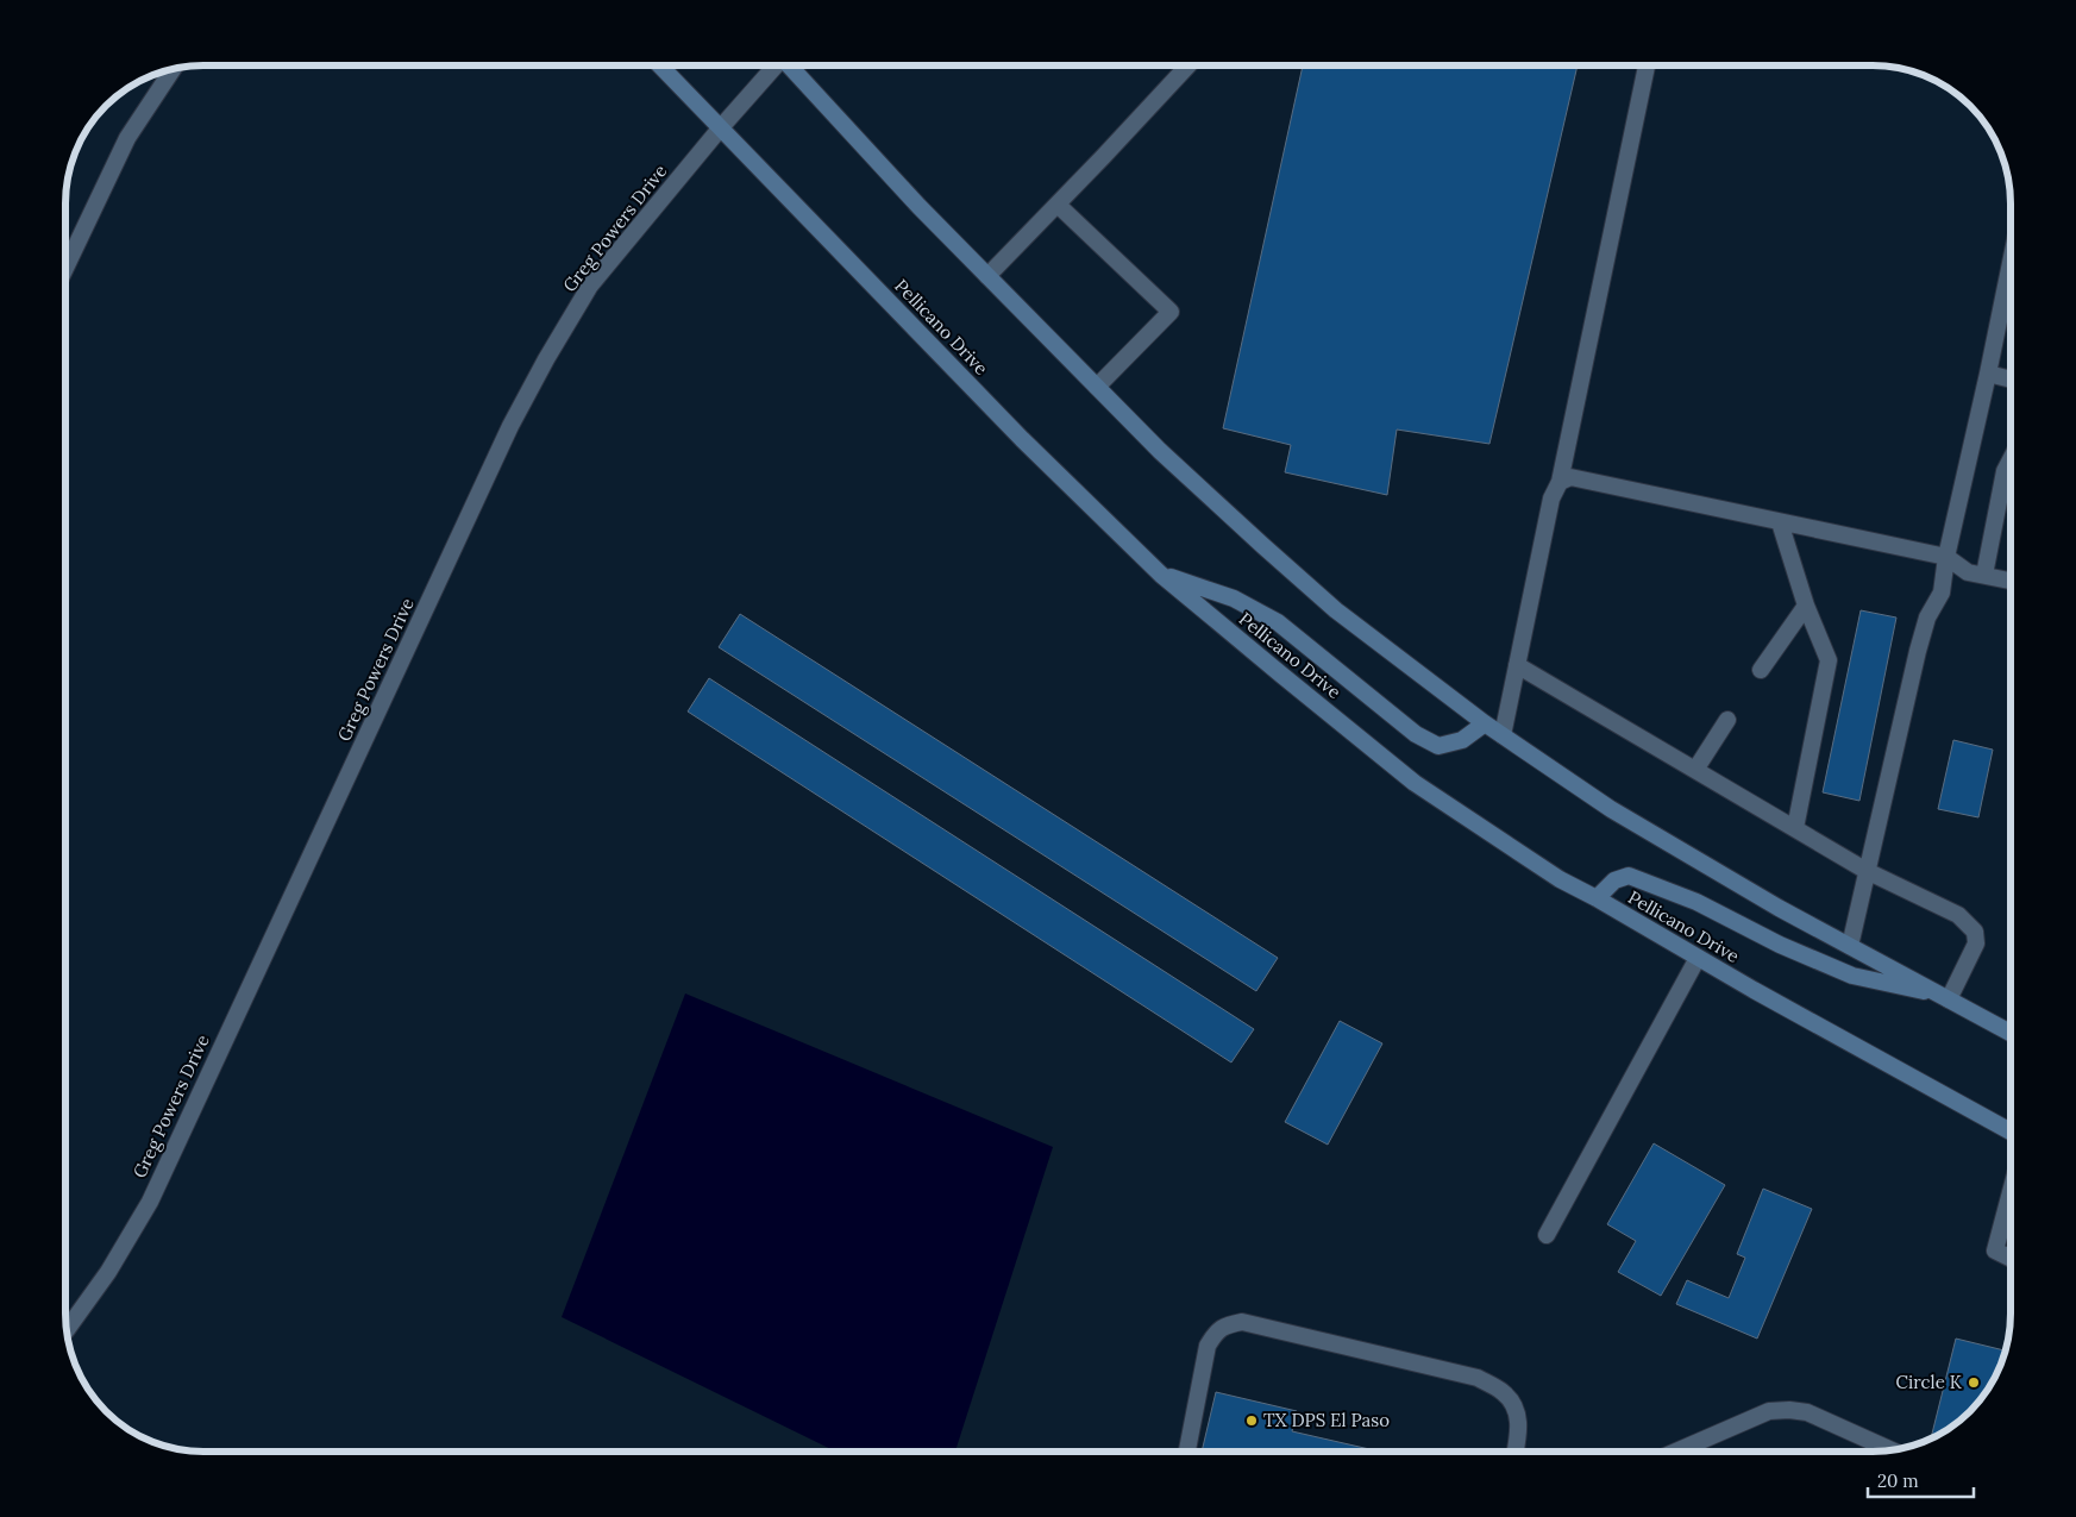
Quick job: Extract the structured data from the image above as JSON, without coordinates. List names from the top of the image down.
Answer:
{
  "streets": {
    "main road": ["Pellicano Drive"],
    "street": ["Greg Powers Drive"]
  },
  "crossings": [
    ["Greg Powers Drive", "Pellicano Drive"]
  ],
  "places": ["Circle K", "TX DPS El Paso"],
  "scale_bar": "20 m"
}
